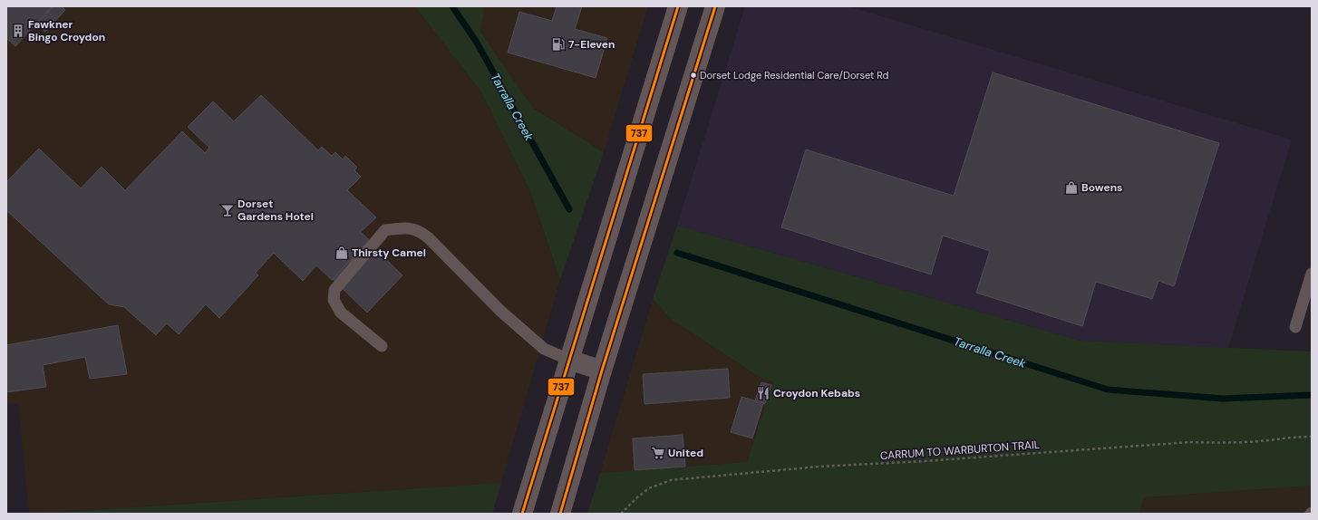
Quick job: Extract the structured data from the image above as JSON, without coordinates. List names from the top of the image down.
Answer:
{
  "streets": {
    "path": ["CARRUM TO WARBURTON TRAIL"]
  },
  "water": ["Tarralla Creek"],
  "places": {
    "building": ["Fawkner Bingo Croydon"],
    "fuel station": ["7-Eleven"],
    "other": ["Dorset Lodge Residential Care/Dorset Rd"],
    "shop": ["Bowens", "Thirsty Camel"],
    "bar": ["Dorset Gardens Hotel"],
    "restaurant": ["Croydon Kebabs"],
    "supermarket": ["United"]
  },
  "lines": ["transit line 737"]
}
